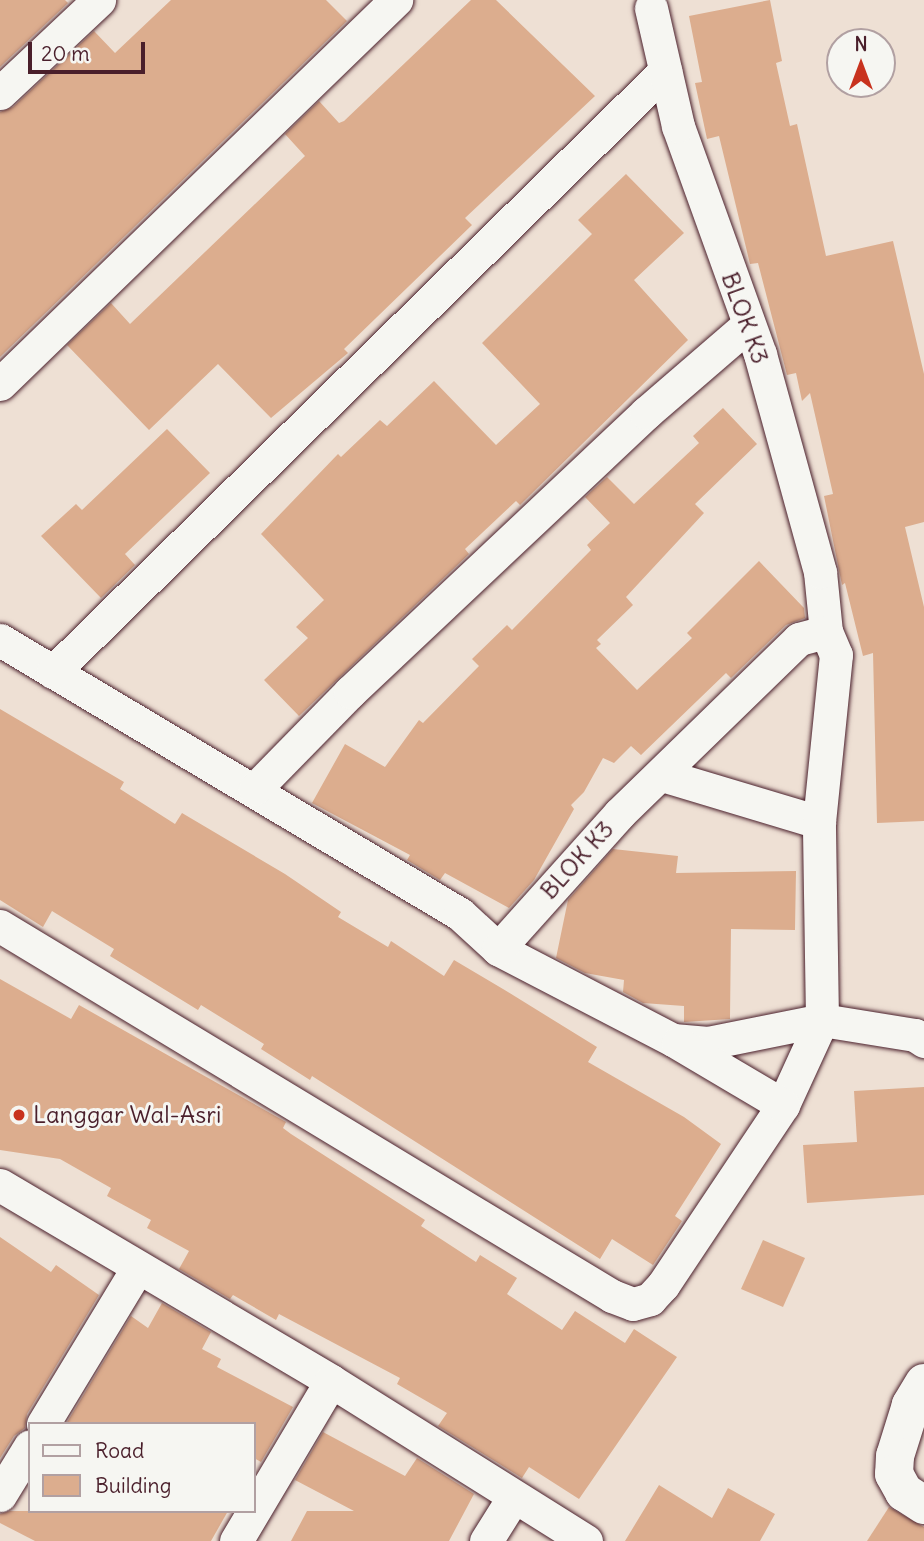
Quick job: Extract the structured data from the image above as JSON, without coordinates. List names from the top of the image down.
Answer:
{
  "streets": {
    "street": ["BLOK K3"]
  },
  "places": ["Langgar Wal-Asri"],
  "legend": ["Road", "Building"],
  "scale_bar": "20 m",
  "north": "top"
}
